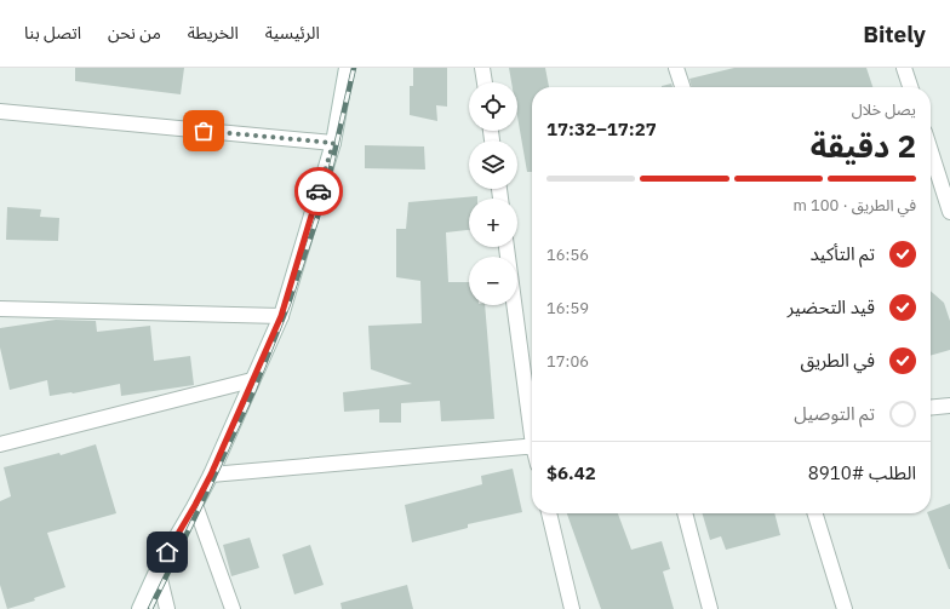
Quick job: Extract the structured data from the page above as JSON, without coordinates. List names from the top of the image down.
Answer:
{
  "page": {
    "header": "Bitely",
    "nav": [
      "الرئيسية",
      "الخريطة",
      "من نحن",
      "اتصل بنا"
    ],
    "map_buttons": ["+", "−"],
    "heading": ["2 دقيقة", "يصل خلال", "17:27–17:32"],
    "panel": ["الطلب #8910", "$6.42"],
    "bar": "في الطريق · 100 m",
    "list": [
      ["تم التأكيد", "16:56"],
      ["قيد التحضير", "16:59"],
      ["في الطريق", "17:06"],
      "تم التوصيل"
    ]
  }
}
